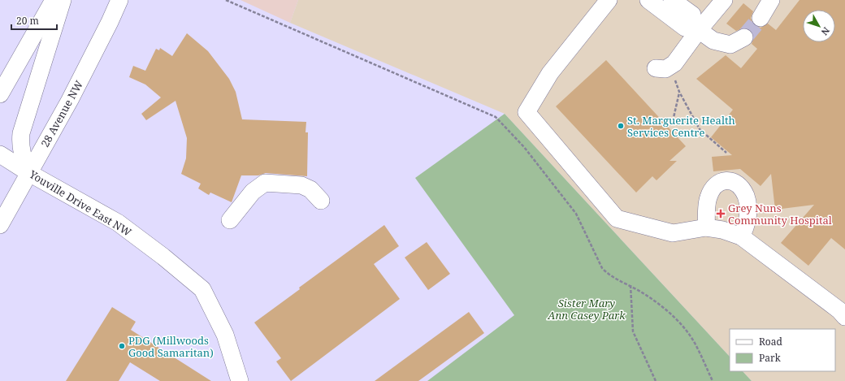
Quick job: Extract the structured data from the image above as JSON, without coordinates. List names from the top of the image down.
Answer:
{
  "streets": {
    "street": ["28 Avenue NW", "Youville Drive East NW"]
  },
  "crossings": [
    ["28 Avenue NW", "Youville Drive East NW"]
  ],
  "parks": ["Sister Mary Ann Casey Park"],
  "places": {
    "other": ["St. Marguerite Health Services Centre", "PDG (Millwoods Good Samaritan)"],
    "health": ["Grey Nuns Community Hospital"]
  },
  "legend": ["Road", "Park"],
  "scale_bar": "20 m",
  "north": "bottom right"
}
